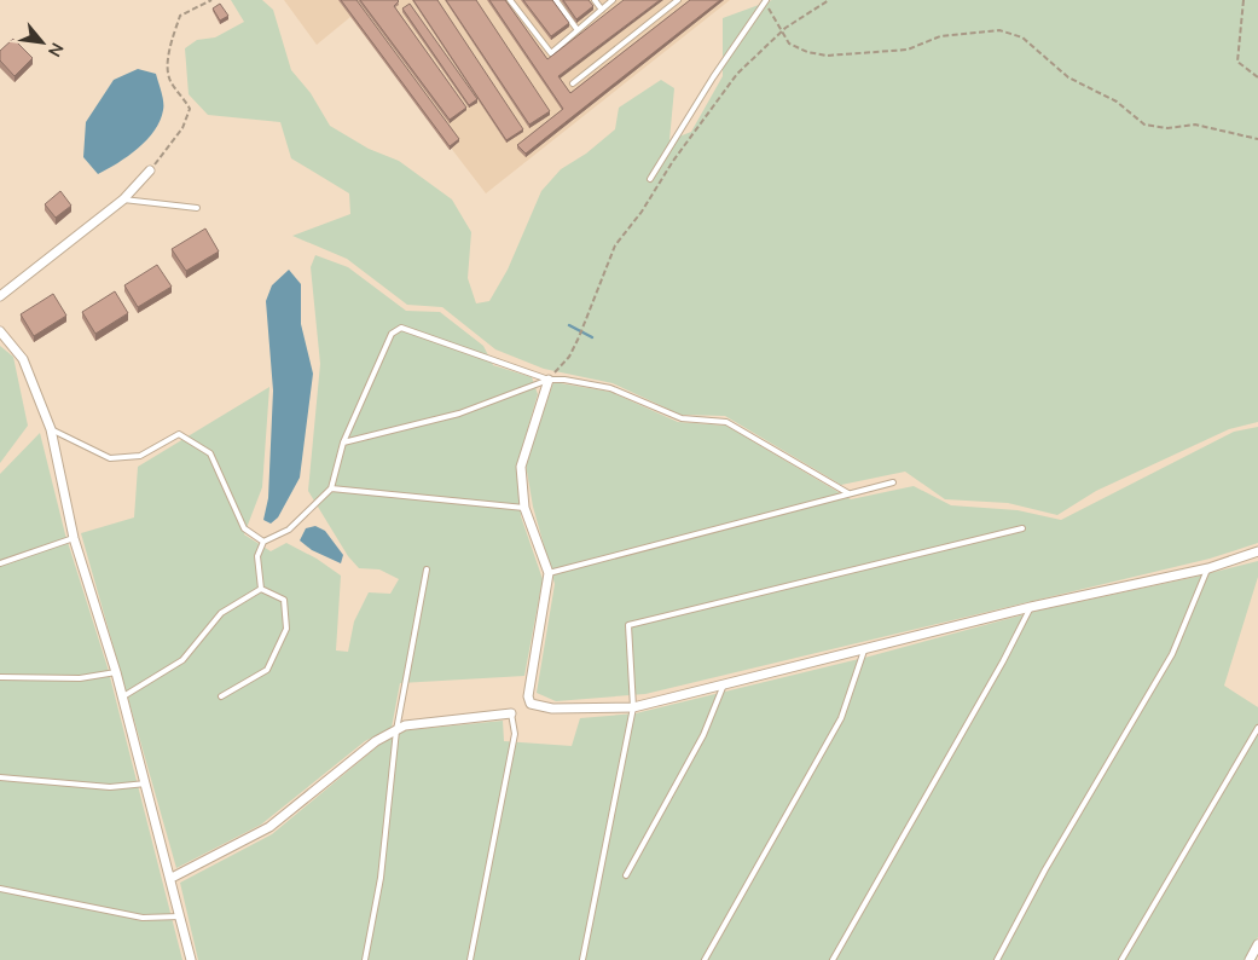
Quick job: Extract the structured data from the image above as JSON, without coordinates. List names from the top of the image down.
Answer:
{
  "north": "bottom right"
}
